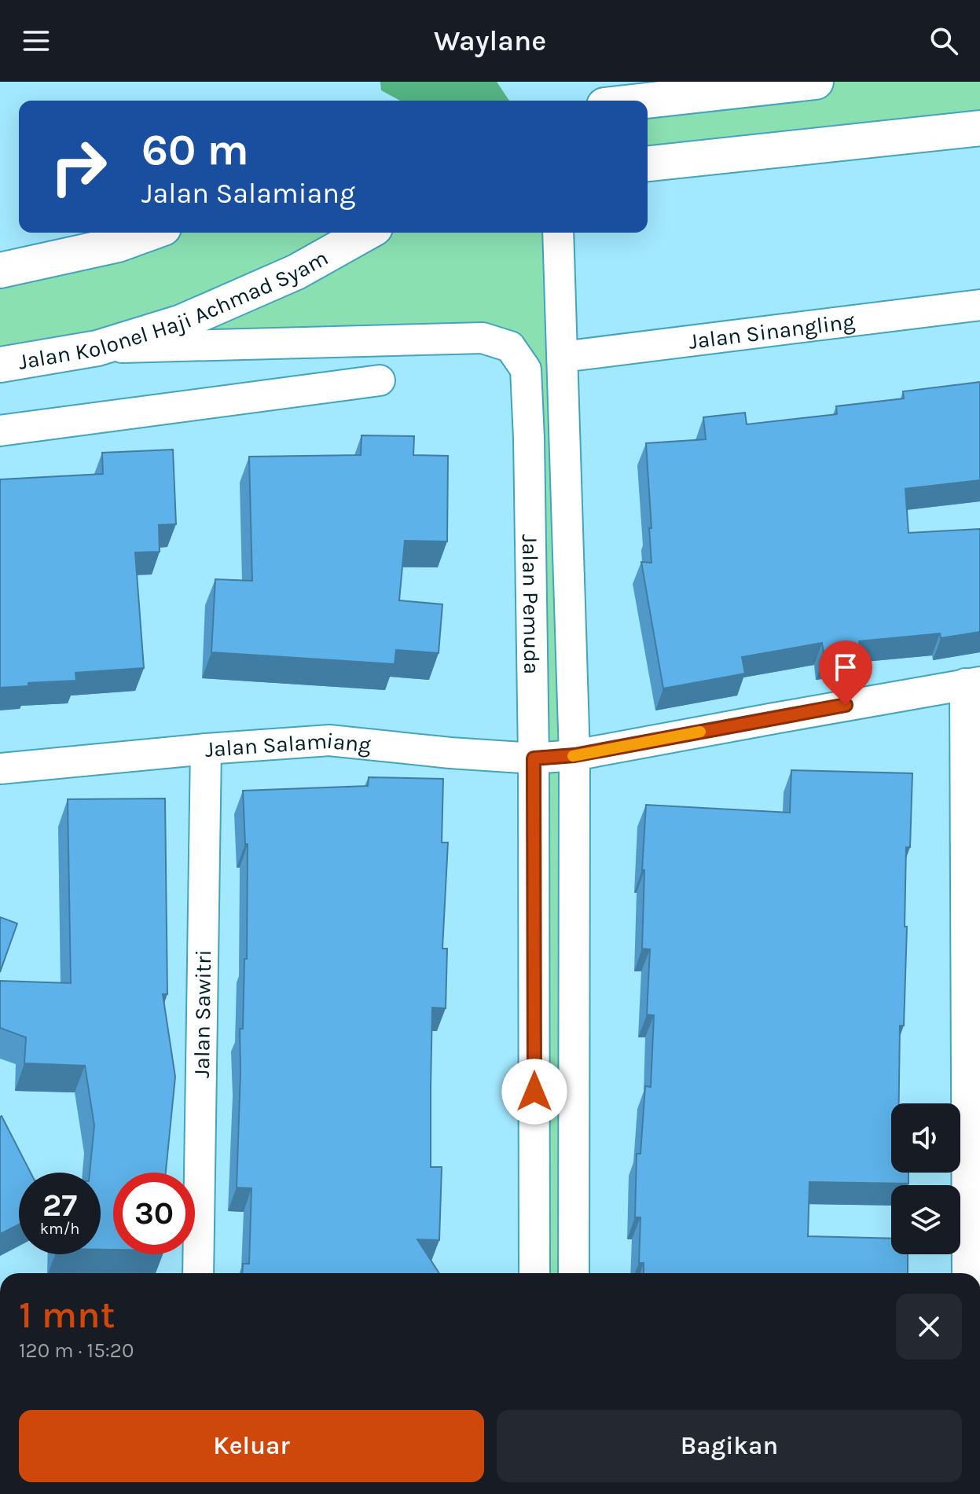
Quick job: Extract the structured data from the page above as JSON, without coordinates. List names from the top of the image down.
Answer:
{
  "streets": {
    "main road": ["Jalan Kolonel Haji Achmad Syam"],
    "street": [
      "Jalan Sinangling",
      "Jalan Pemuda",
      "Jalan Salamiang",
      "Jalan Sawitri"
    ]
  },
  "crossings": [
    ["Jalan Kolonel Haji Achmad Syam", "Jalan Pemuda"],
    ["Jalan Sinangling", "Jalan Pemuda"],
    ["Jalan Pemuda", "Jalan Salamiang"],
    ["Jalan Salamiang", "Jalan Sawitri"]
  ],
  "page": {
    "header": "Waylane",
    "turn": ["60 m", "Jalan Salamiang"],
    "speed": "27 km/h",
    "limit": "30",
    "heading": ["1 mnt", "120 m · 15:20"],
    "buttons": ["Keluar", "Bagikan"]
  }
}
